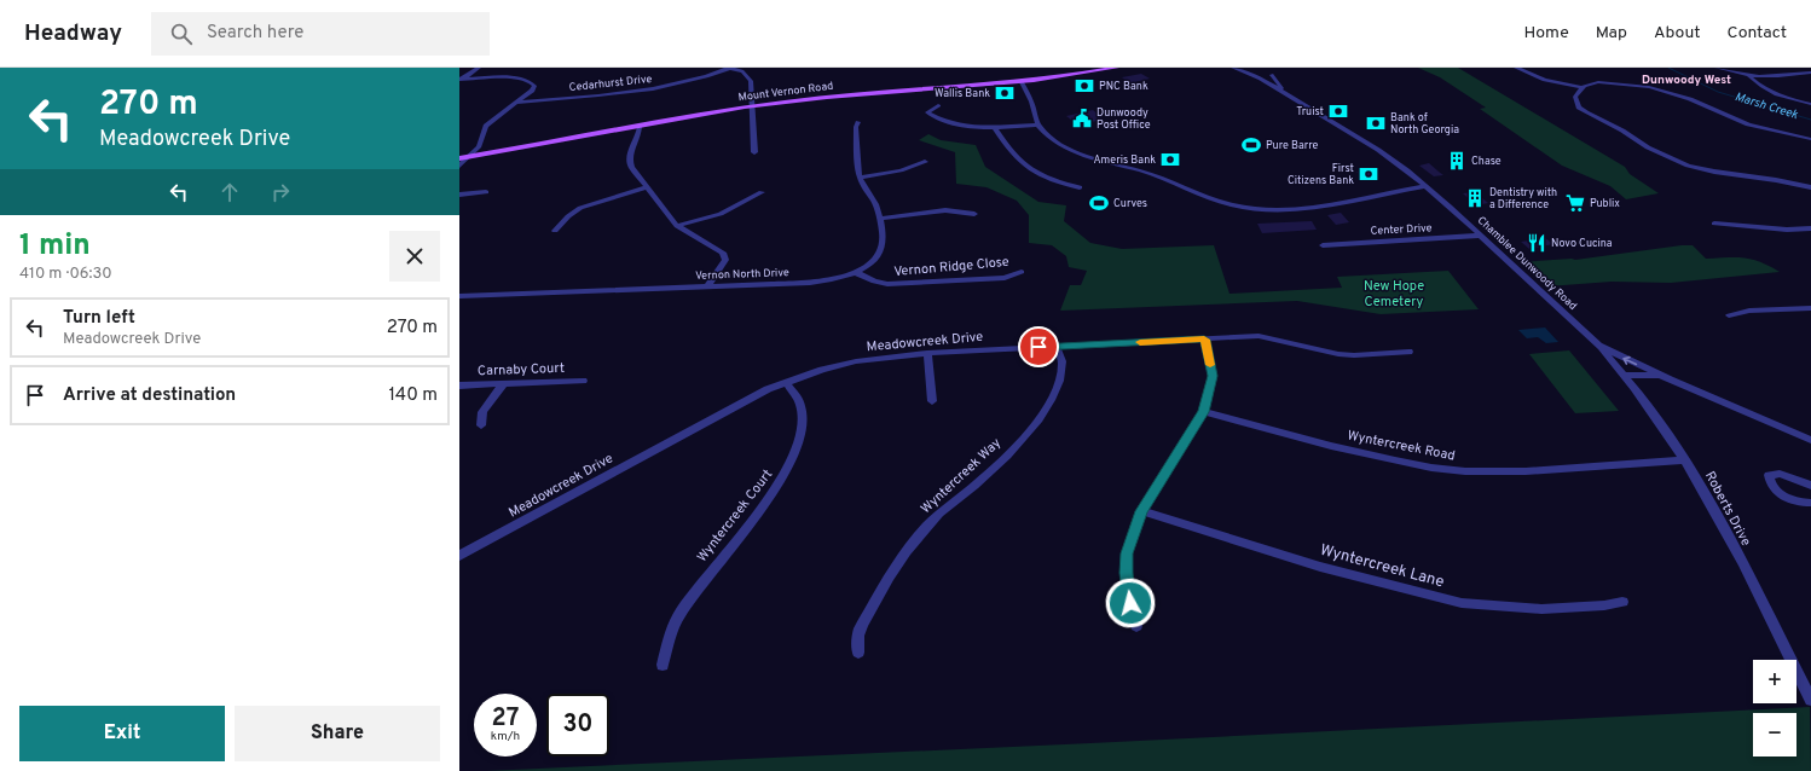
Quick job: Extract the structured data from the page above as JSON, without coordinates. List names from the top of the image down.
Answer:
{
  "streets": {
    "main road": ["Mount Vernon Road"],
    "street": [
      "Cedarhurst Drive",
      "Center Drive",
      "Chamblee Dunwoody Road",
      "Vernon Ridge Close",
      "Vernon North Drive",
      "Meadowcreek Drive",
      "Carnaby Court",
      "Wyntercreek Road",
      "Wyntercreek Way",
      "Roberts Drive",
      "Wyntercreek Court",
      "Wyntercreek Lane"
    ]
  },
  "crossings": [
    ["Center Drive", "Chamblee Dunwoody Road"],
    ["Chamblee Dunwoody Road", "Roberts Drive"],
    ["Vernon Ridge Close", "Vernon North Drive"],
    ["Meadowcreek Drive", "Wyntercreek Way"],
    ["Meadowcreek Drive", "Wyntercreek Court"],
    ["Wyntercreek Road", "Roberts Drive"]
  ],
  "districts": ["Dunwoody West"],
  "water": ["Marsh Creek"],
  "parks": ["New Hope Cemetery"],
  "places": {
    "bank": [
      "PNC Bank",
      "Wallis Bank",
      "Truist",
      "Bank of North Georgia",
      "Ameris Bank",
      "First Citizens Bank"
    ],
    "public building": ["Dunwoody Post Office"],
    "sports": ["Pure Barre", "Curves"],
    "building": ["Chase", "Dentistry with a Difference"],
    "supermarket": ["Publix"],
    "restaurant": ["Novo Cucina"]
  },
  "page": {
    "header": "Headway",
    "search": "Search here",
    "nav": [
      "Home",
      "Map",
      "About",
      "Contact"
    ],
    "turn": ["270 m", "Meadowcreek Drive"],
    "heading": ["1 min", "410 m · 06:30"],
    "list": [
      {
        "name": "Turn left",
        "note": "Meadowcreek Drive",
        "value": "270 m"
      },
      {
        "name": "Arrive at destination",
        "value": "140 m"
      }
    ],
    "map_buttons": ["+", "−"],
    "speed": "27 km/h",
    "limit": "30",
    "buttons": ["Exit", "Share"]
  }
}
